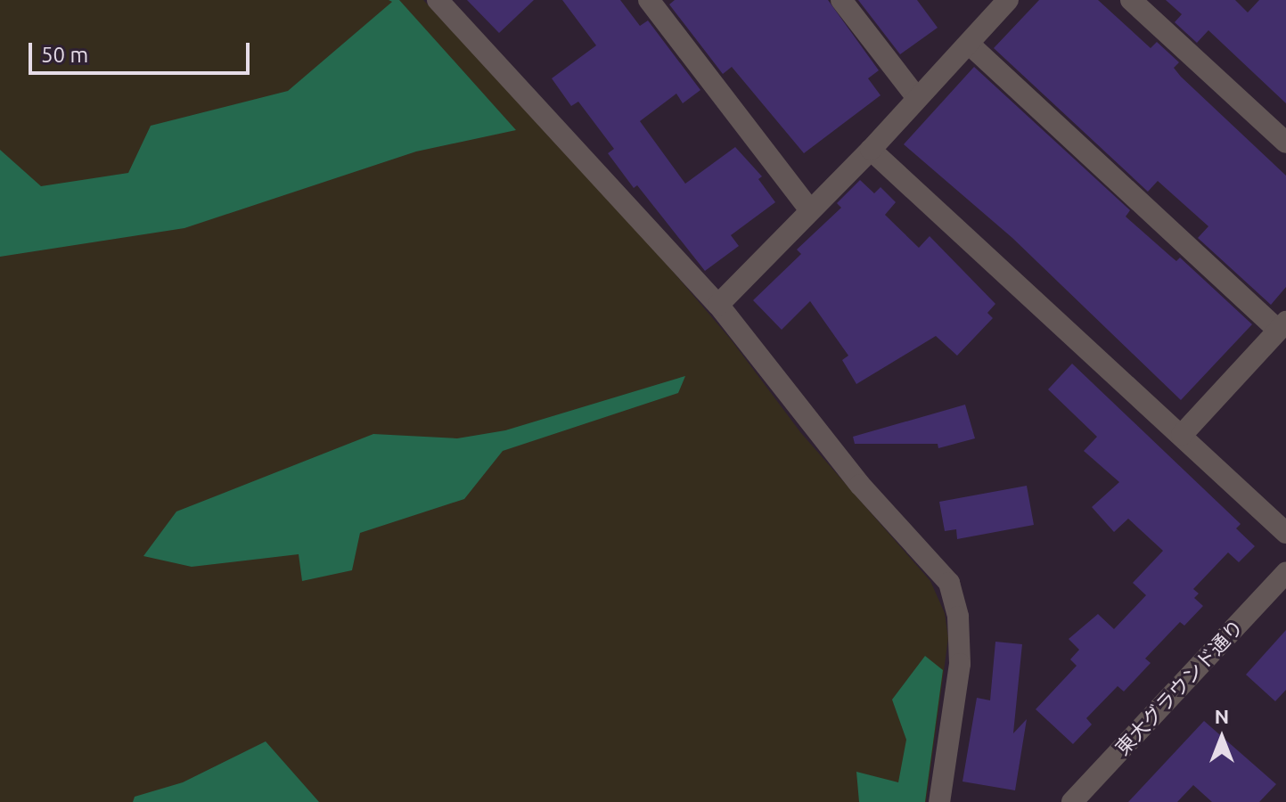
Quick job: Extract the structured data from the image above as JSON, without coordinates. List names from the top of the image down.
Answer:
{
  "streets": {
    "street": ["東大グラウンド通り"]
  },
  "scale_bar": "50 m",
  "north": "top"
}
